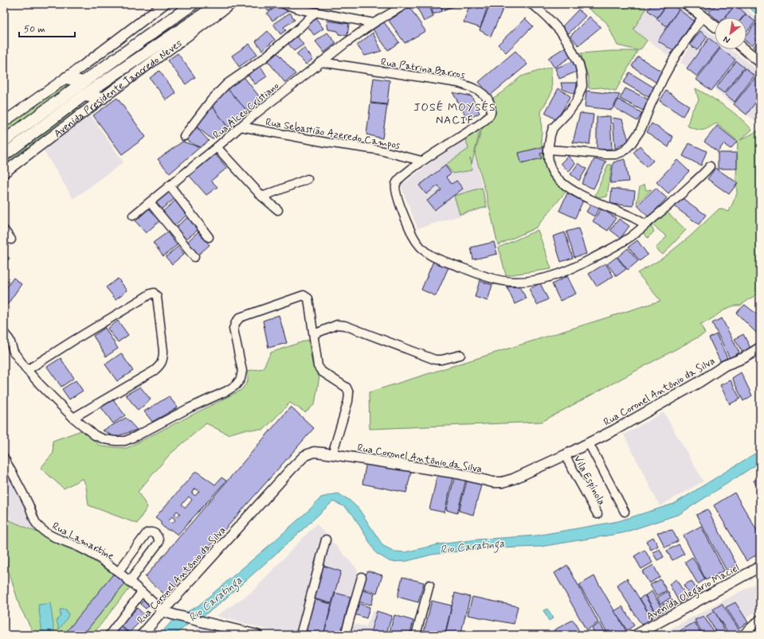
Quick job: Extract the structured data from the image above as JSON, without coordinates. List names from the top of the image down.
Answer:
{
  "streets": {
    "highway": ["Avenida Presidente Tancredo Neves"],
    "main road": ["Rua Coronel Antônio da Silva", "Avenida Olegário Maciel"],
    "street": [
      "Rua Patrina Barros",
      "Rua Alceu Cristiano",
      "Rua Sebastião Azeredo Campos",
      "Vila Espínola",
      "Rua Lamartine"
    ]
  },
  "crossings": [
    ["Rua Patrina Barros", "Rua Alceu Cristiano"],
    ["Rua Patrina Barros", "Rua Sebastião Azeredo Campos"],
    ["Rua Alceu Cristiano", "Rua Sebastião Azeredo Campos"],
    ["Rua Coronel Antônio da Silva", "Vila Espínola"],
    ["Rua Coronel Antônio da Silva", "Rua Lamartine"]
  ],
  "districts": ["JOSÉ MOYSÉS NACIF"],
  "water": ["Rio Caratinga"],
  "scale_bar": "50 m",
  "north": "bottom left"
}
